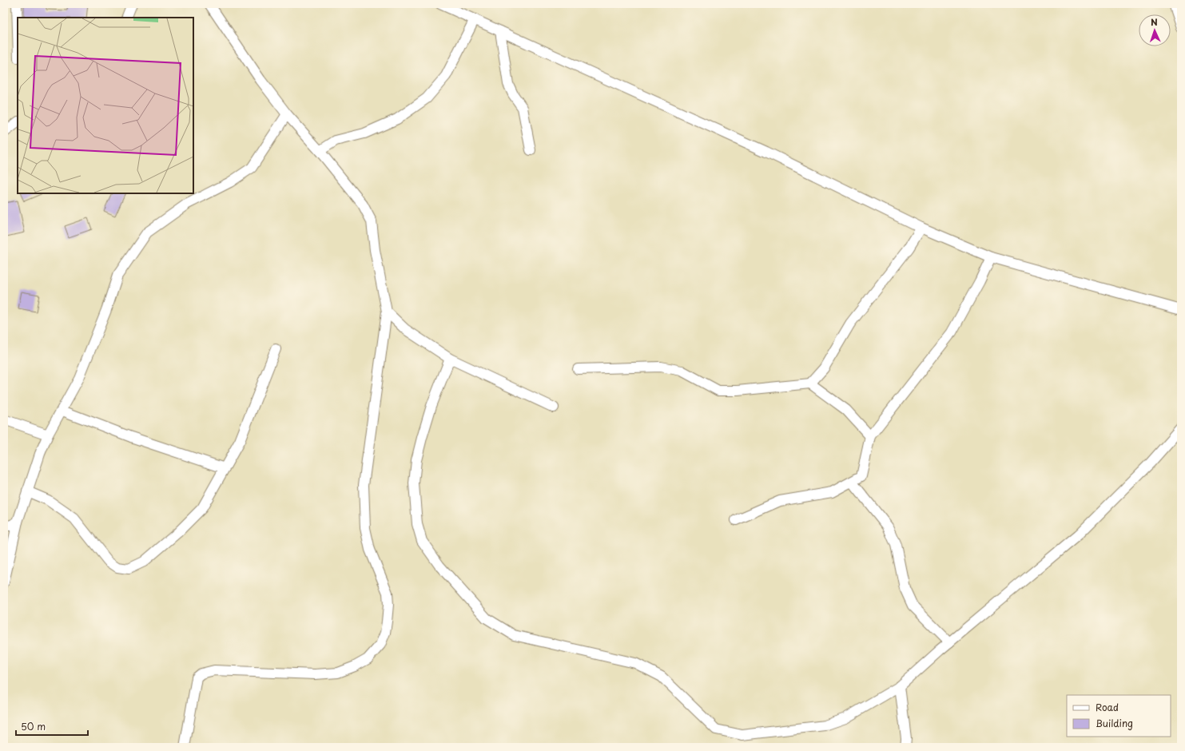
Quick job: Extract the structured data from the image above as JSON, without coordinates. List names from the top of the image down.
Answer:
{
  "legend": ["Road", "Building"],
  "scale_bar": "50 m",
  "north": "top"
}
